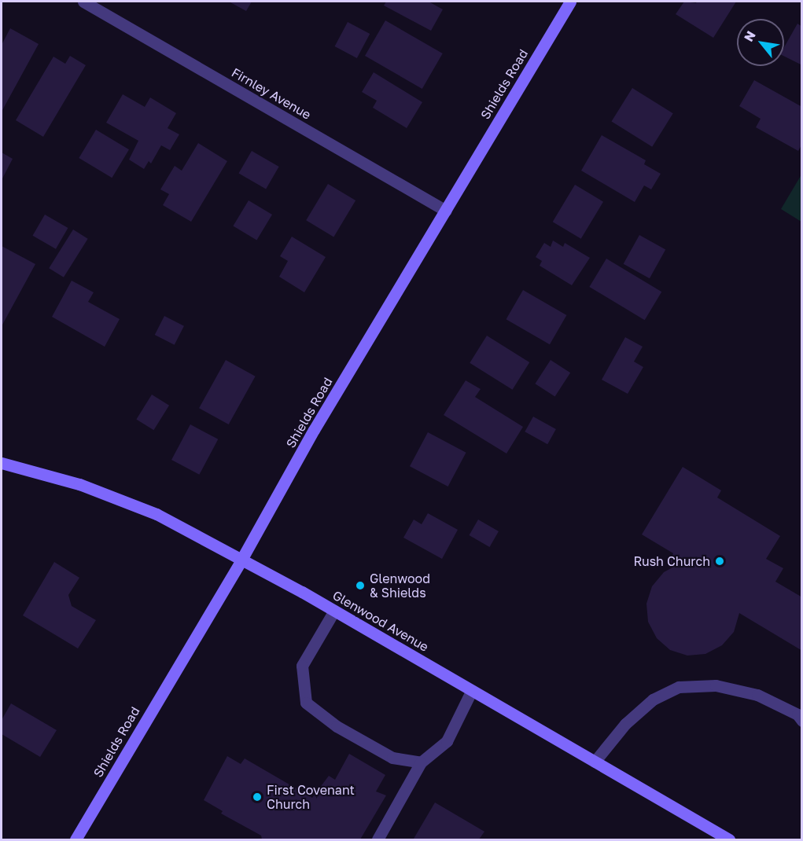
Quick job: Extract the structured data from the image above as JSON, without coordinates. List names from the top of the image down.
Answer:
{
  "streets": {
    "main road": ["Shields Road", "Glenwood Avenue"],
    "street": ["Firnley Avenue"]
  },
  "crossings": [
    ["Shields Road", "Firnley Avenue"],
    ["Shields Road", "Glenwood Avenue"]
  ],
  "places": ["Rush Church", "Glenwood & Shields", "First Covenant Church"],
  "north": "top left"
}
